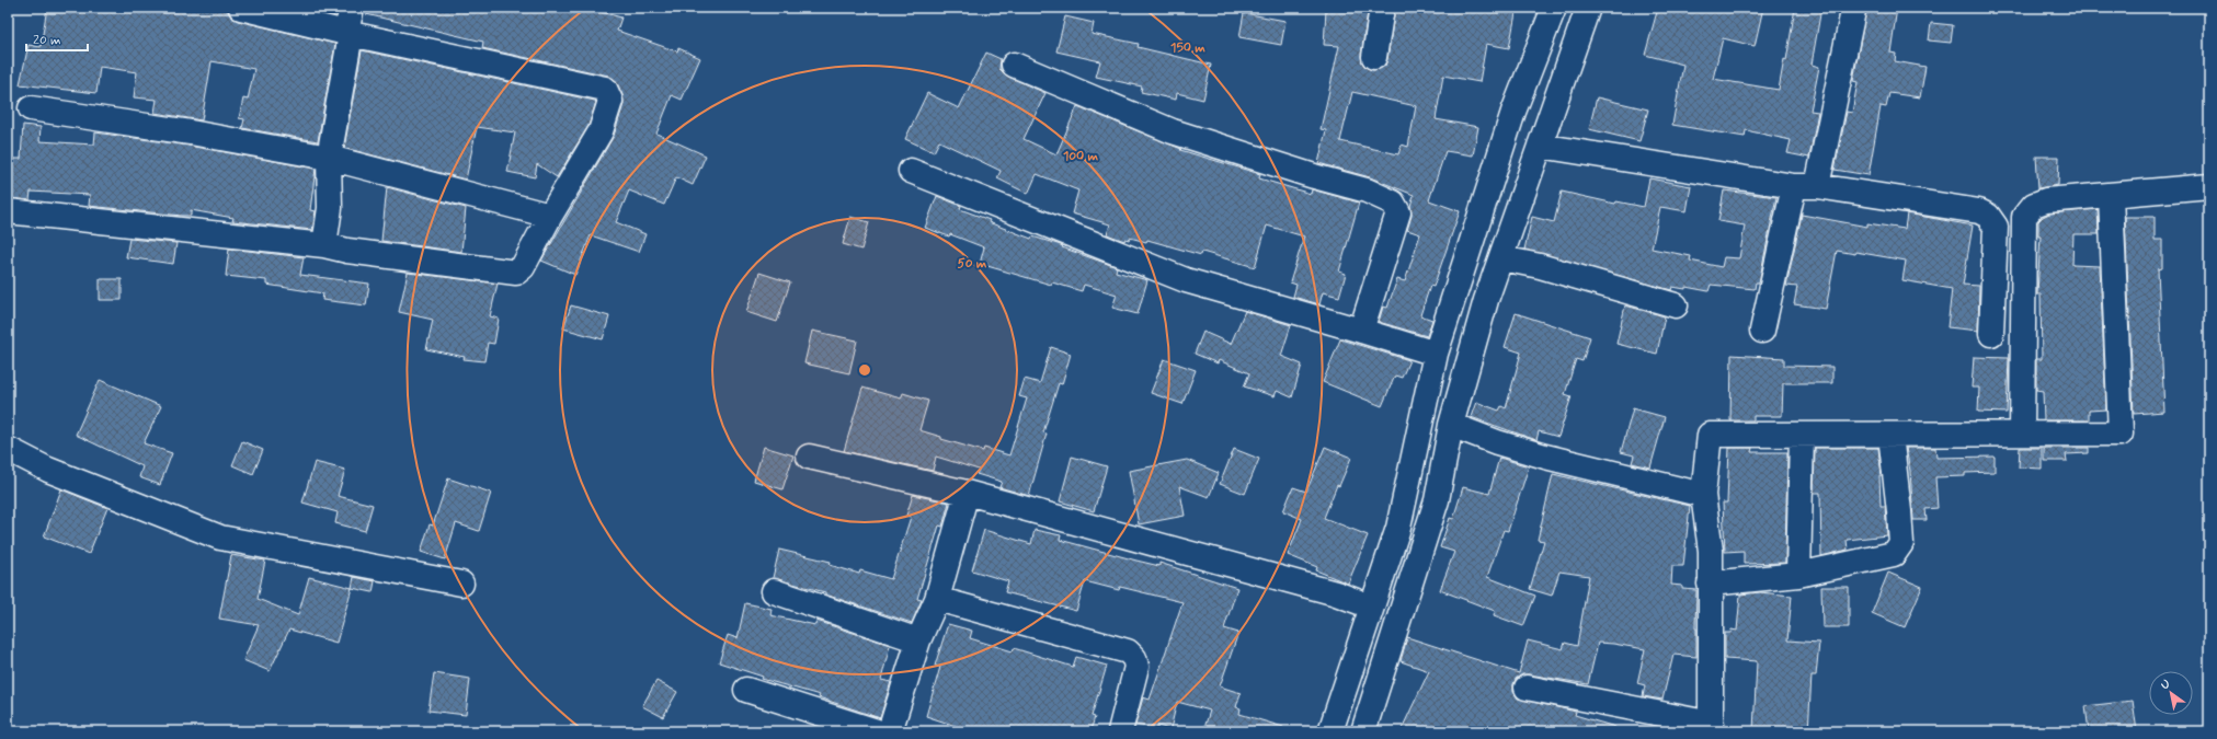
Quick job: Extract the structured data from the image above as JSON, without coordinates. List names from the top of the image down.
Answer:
{
  "scale_bar": "20 m",
  "north": "top left",
  "rings": ["150 m", "100 m", "50 m"]
}
